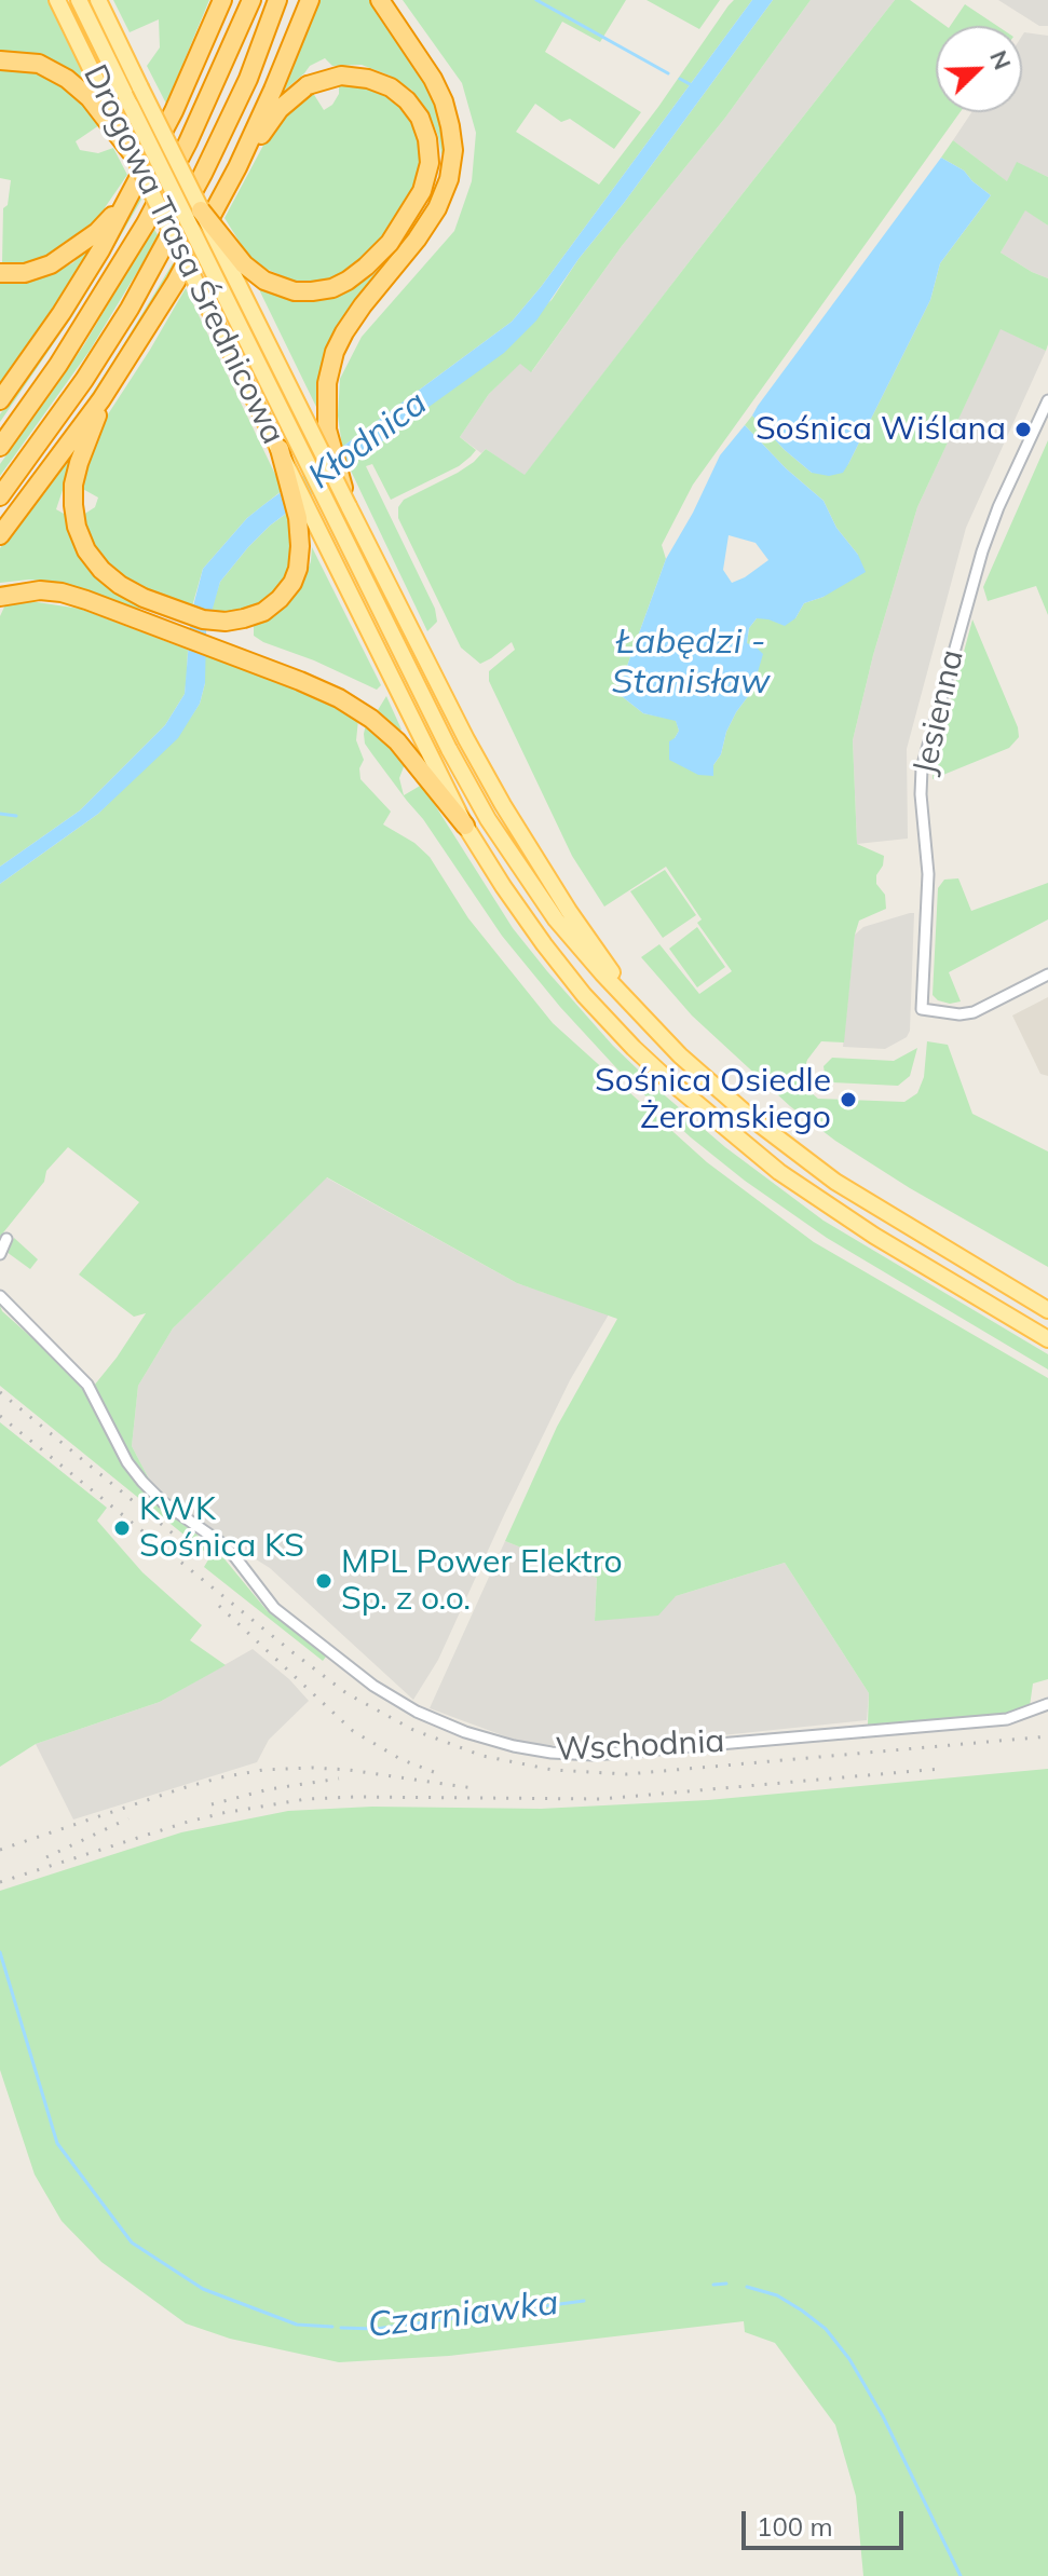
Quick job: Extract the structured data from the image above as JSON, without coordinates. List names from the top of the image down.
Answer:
{
  "streets": {
    "main road": ["Drogowa Trasa Średnicowa"],
    "street": ["Jesienna", "Wschodnia"]
  },
  "water": ["Kłodnica", "Łabędzi - Stanisław", "Czarniawka"],
  "places": [
    "Sośnica Wiślana",
    "Sośnica Osiedle Żeromskiego",
    "KWK Sośnica KS",
    "MPL Power Elektro Sp. z o.o."
  ],
  "scale_bar": "100 m",
  "north": "top right"
}
